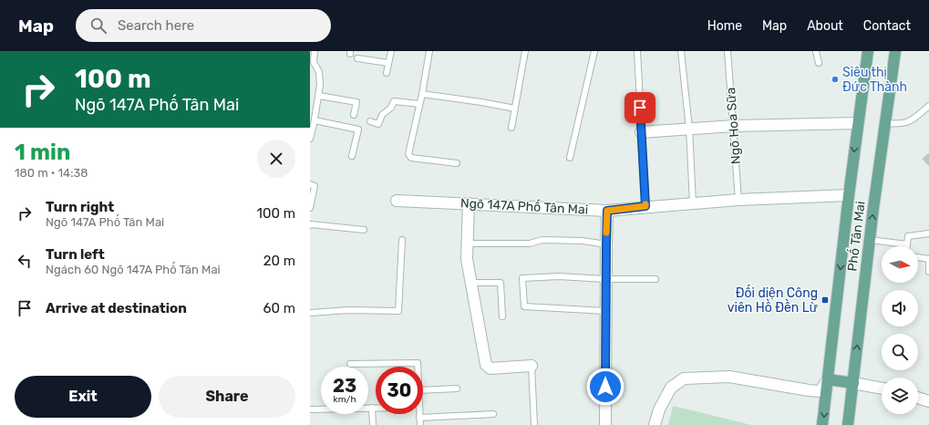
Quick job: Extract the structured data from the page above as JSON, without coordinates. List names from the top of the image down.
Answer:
{
  "streets": {
    "main road": ["Phố Tân Mai"],
    "street": ["Ngõ 147A Phố Tân Mai"],
    "lane": ["Ngõ Hoa Sữa"]
  },
  "crossings": [
    ["Ngõ Hoa Sữa", "Ngõ 147A Phố Tân Mai"],
    ["Ngõ 147A Phố Tân Mai", "Phố Tân Mai"]
  ],
  "places": {
    "other": ["Siêu thị Đức Thành"],
    "transit": ["Đối diện Công viên Hồ Đền Lừ"]
  },
  "north": "right",
  "page": {
    "header": "Map",
    "search": "Search here",
    "nav": [
      "Home",
      "Map",
      "About",
      "Contact"
    ],
    "turn": ["100 m", "Ngõ 147A Phố Tân Mai"],
    "heading": ["1 min", "180 m · 14:38"],
    "list": [
      {
        "name": "Turn right",
        "note": "Ngõ 147A Phố Tân Mai",
        "value": "100 m"
      },
      {
        "name": "Turn left",
        "note": "Ngách 60 Ngõ 147A Phố Tân Mai",
        "value": "20 m"
      },
      {
        "name": "Arrive at destination",
        "value": "60 m"
      }
    ],
    "speed": "23 km/h",
    "limit": "30",
    "buttons": ["Exit", "Share"]
  }
}
